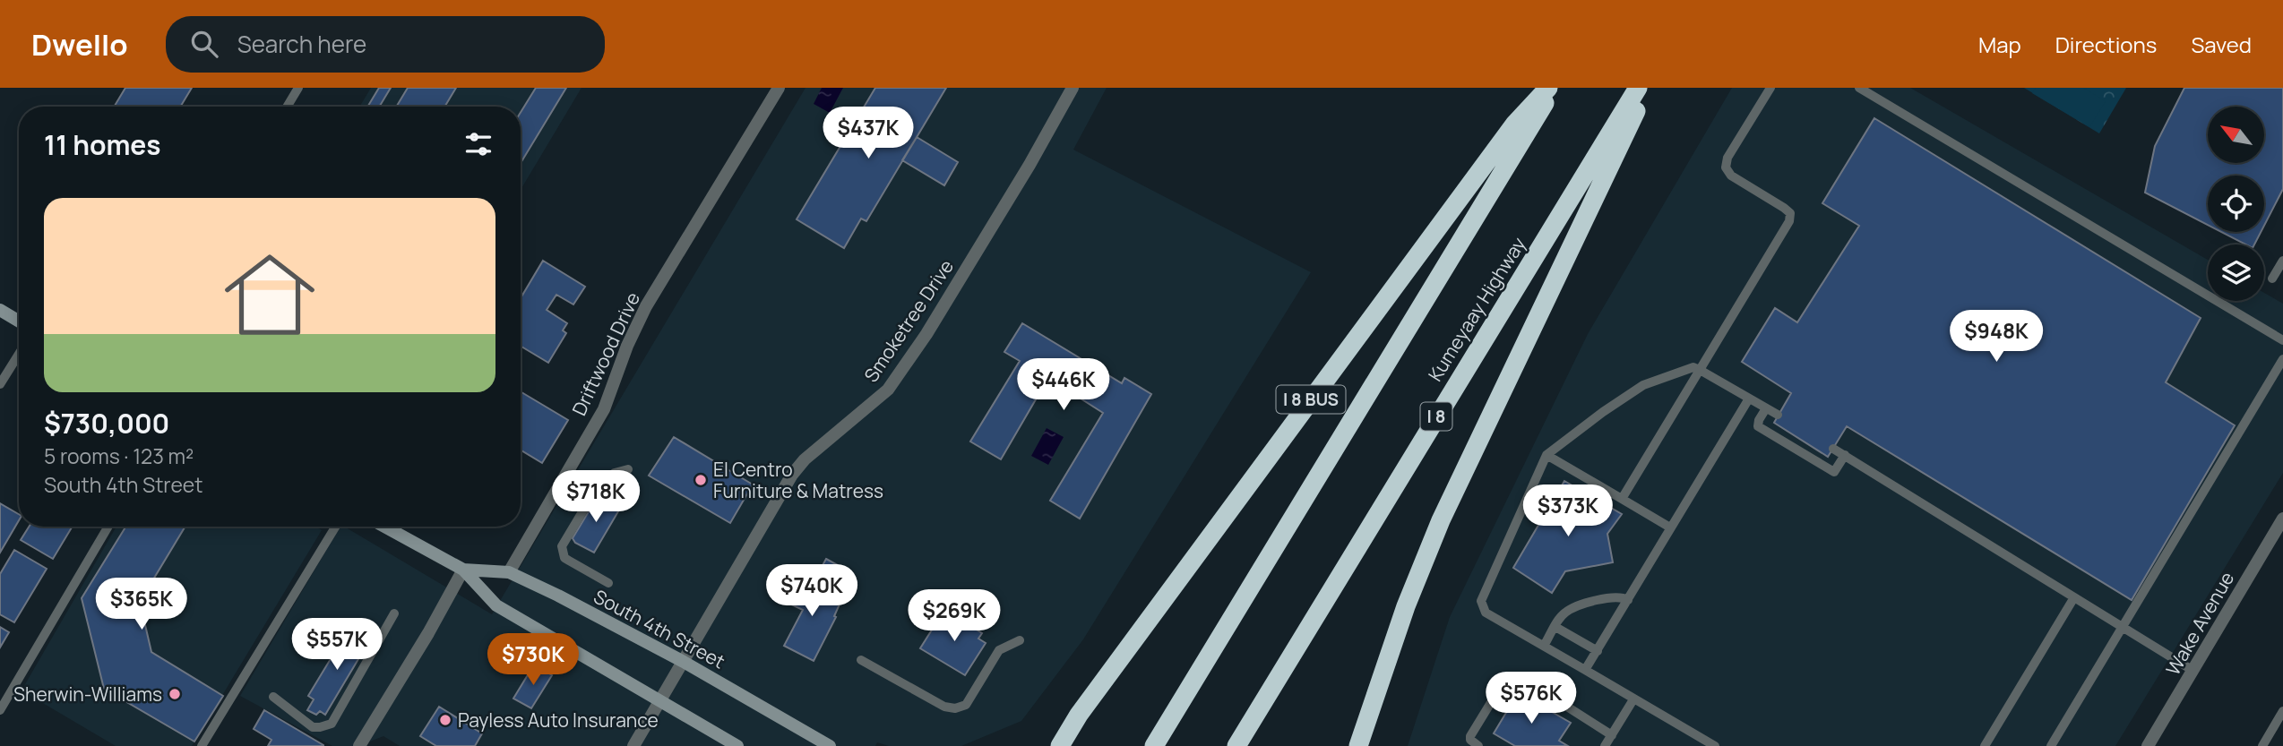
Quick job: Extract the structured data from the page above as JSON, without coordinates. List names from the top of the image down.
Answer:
{
  "streets": {
    "highway": ["Kumeyaay Highway", "I 8 BUS", "I 8"],
    "main road": ["South 4th Street"],
    "street": ["Smoketree Drive", "Driftwood Drive", "Wake Avenue"]
  },
  "crossings": [
    ["Smoketree Drive", "South 4th Street"],
    ["Driftwood Drive", "South 4th Street"]
  ],
  "places": ["El Centro Furniture & Matress", "Sherwin-Williams", "Payless Auto Insurance"],
  "north": "top left",
  "page": {
    "header": "Dwello",
    "search": "Search here",
    "nav": ["Map", "Directions", "Saved"],
    "price": [
      "$437K",
      "$948K",
      "$446K",
      "$718K",
      "$373K",
      "$740K",
      "$365K",
      "$269K",
      "$557K",
      "$730K",
      "$576K"
    ],
    "heading": "11 homes",
    "list": [
      {
        "name": "$730,000",
        "note": "5 rooms · 123 m² · South 4th Street"
      }
    ]
  }
}
